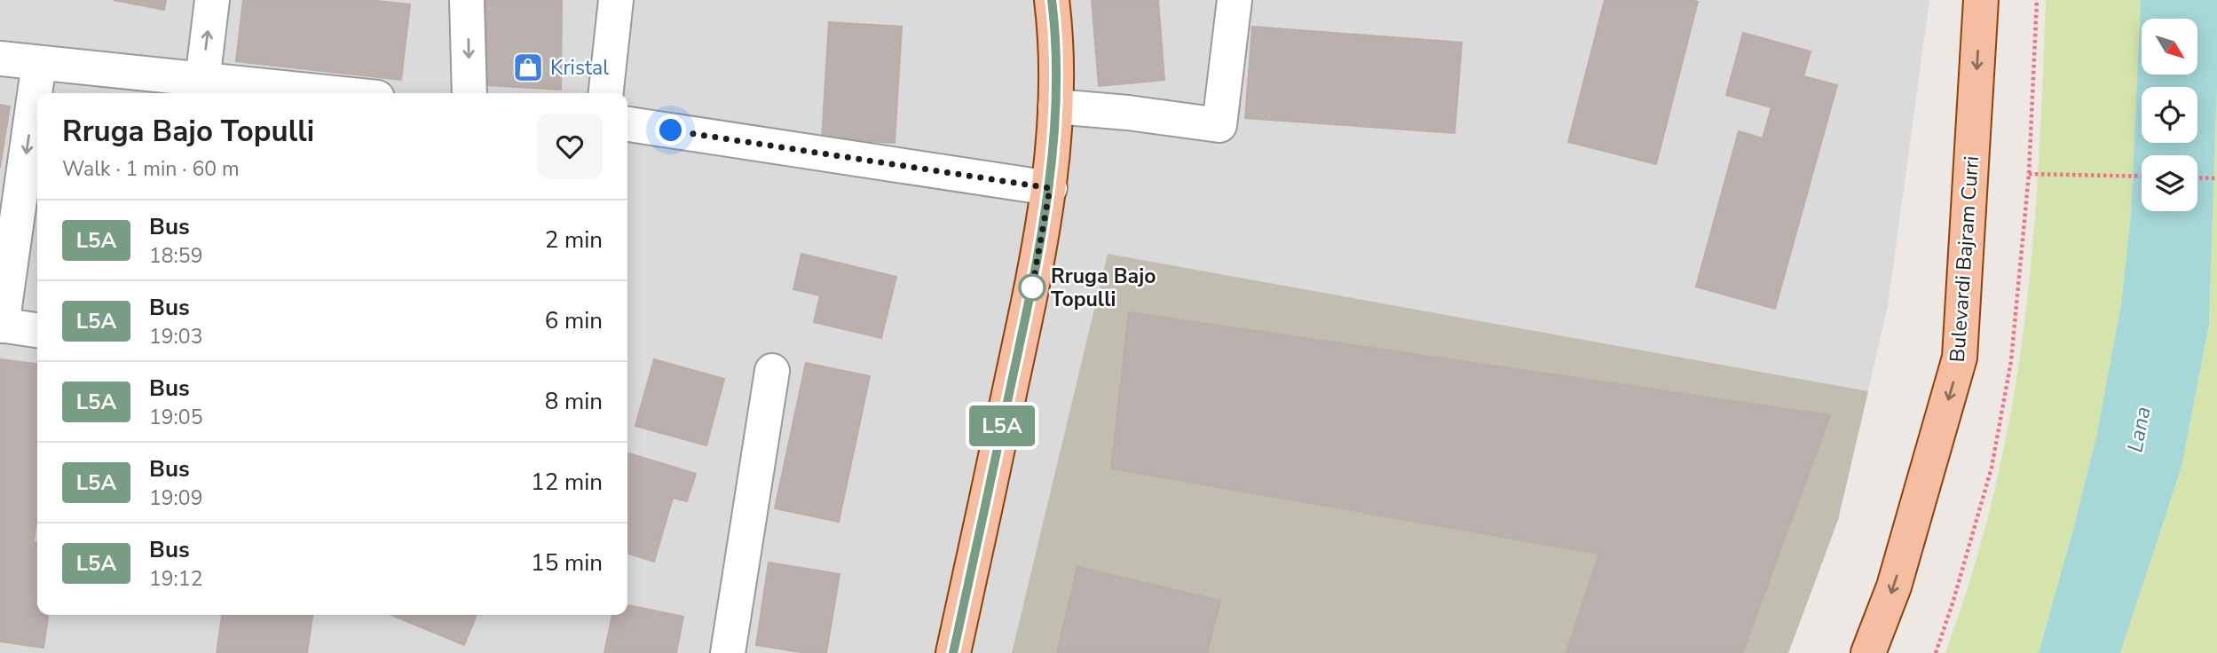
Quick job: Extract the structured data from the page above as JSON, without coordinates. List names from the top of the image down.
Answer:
{
  "streets": {
    "main road": ["Bulevardi Bajram Curri"]
  },
  "one_way": ["Bulevardi Bajram Curri"],
  "water": ["Lana"],
  "places": {
    "shop": ["Kristal"],
    "other": ["Rruga Bajo Topulli"]
  },
  "lines": ["bus line L5A"],
  "north": "bottom right",
  "page": {
    "on_map": "L5A",
    "heading": ["Rruga Bajo Topulli", "Walk · 1 min · 60 m"],
    "list": [
      {
        "mark": "L5A",
        "name": "Bus",
        "note": "18:59",
        "value": "2 min"
      },
      {
        "mark": "L5A",
        "name": "Bus",
        "note": "19:03",
        "value": "6 min"
      },
      {
        "mark": "L5A",
        "name": "Bus",
        "note": "19:05",
        "value": "8 min"
      },
      {
        "mark": "L5A",
        "name": "Bus",
        "note": "19:09",
        "value": "12 min"
      },
      {
        "mark": "L5A",
        "name": "Bus",
        "note": "19:12",
        "value": "15 min"
      }
    ]
  }
}
